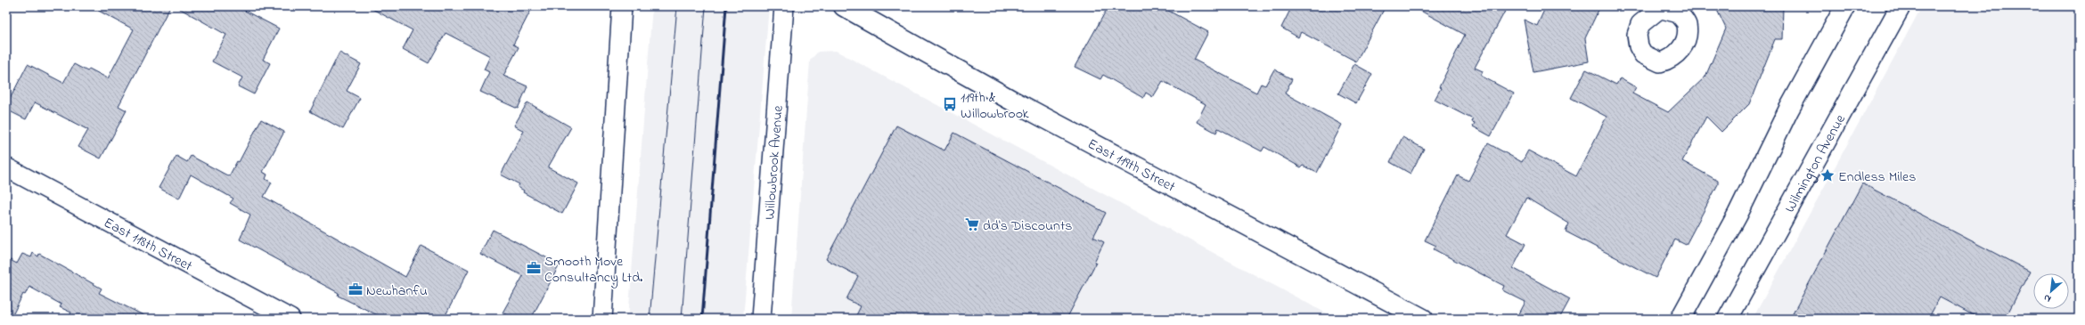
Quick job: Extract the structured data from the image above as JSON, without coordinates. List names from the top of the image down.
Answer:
{
  "streets": {
    "main road": ["Wilmington Avenue", "East 119th Street"],
    "street": ["Willowbrook Avenue", "East 118th Street"]
  },
  "places": {
    "bus stop": ["119th & Willowbrook"],
    "place": ["Endless Miles"],
    "supermarket": ["dd's Discounts"],
    "office": ["Smooth Move Consultancy Ltd.", "Newhanfu"]
  },
  "north": "bottom left"
}
